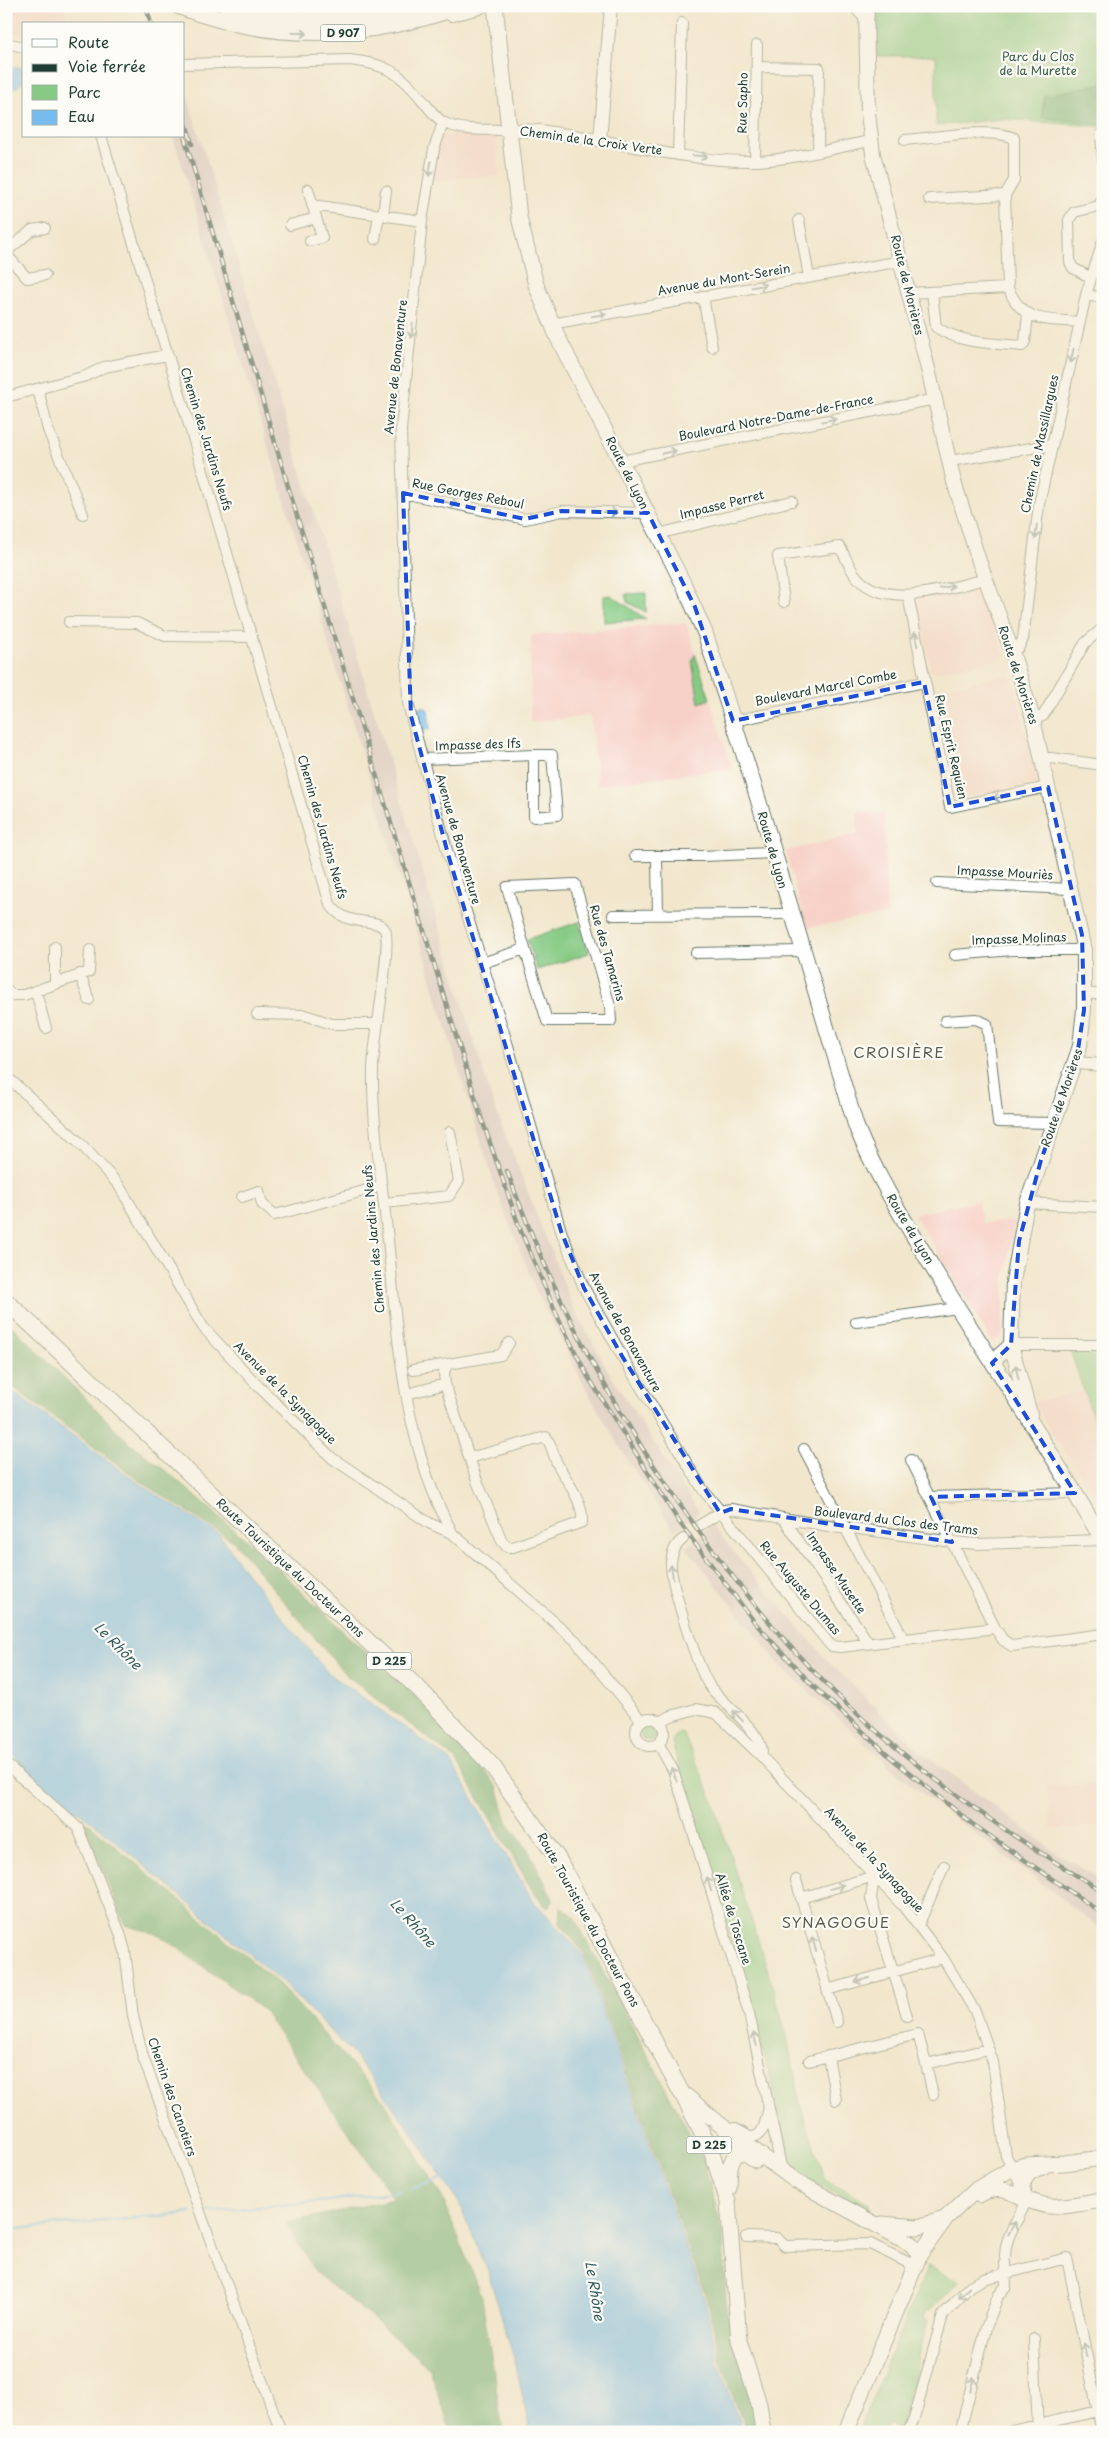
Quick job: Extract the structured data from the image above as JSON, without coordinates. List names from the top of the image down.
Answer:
{
  "streets": {
    "highway": ["D 907", "Route Touristique du Docteur Pons", "D 225"],
    "main road": ["Route de Morières", "Route de Lyon"],
    "street": [
      "Rue Sapho",
      "Chemin de la Croix Verte",
      "Avenue du Mont-Serein",
      "Avenue de Bonaventure",
      "Boulevard Notre-Dame-de-France",
      "Chemin des Jardins Neufs",
      "Chemin de Massillargues",
      "Rue Georges Reboul",
      "Impasse Perret",
      "Boulevard Marcel Combe",
      "Impasse des Ifs",
      "Rue Esprit Requien",
      "Impasse Mouriès",
      "Impasse Molinas",
      "Rue des Tamarins",
      "Avenue de la Synagogue",
      "Boulevard du Clos des Trams",
      "Impasse Musette",
      "Rue Auguste Dumas",
      "Allée de Toscane",
      "Chemin des Canotiers"
    ]
  },
  "crossings": [
    ["Rue Sapho", "Chemin de la Croix Verte"],
    ["Chemin de la Croix Verte", "Route de Morières"],
    ["Chemin de la Croix Verte", "Avenue de Bonaventure"],
    ["Chemin de la Croix Verte", "Route de Lyon"],
    ["Avenue du Mont-Serein", "Route de Morières"],
    ["Avenue du Mont-Serein", "Route de Lyon"],
    ["Route de Morières", "Boulevard Notre-Dame-de-France"],
    ["Route de Morières", "Chemin de Massillargues"],
    ["Route de Morières", "Route de Lyon"],
    ["Route de Morières", "Rue Esprit Requien"],
    ["Route de Morières", "Impasse Mouriès"],
    ["Route de Morières", "Impasse Molinas"],
    ["Avenue de Bonaventure", "Rue Georges Reboul"],
    ["Avenue de Bonaventure", "Impasse des Ifs"],
    ["Avenue de Bonaventure", "Boulevard du Clos des Trams"],
    ["Avenue de Bonaventure", "Rue Auguste Dumas"],
    ["Boulevard Notre-Dame-de-France", "Route de Lyon"],
    ["Chemin des Jardins Neufs", "Avenue de la Synagogue"],
    ["Route de Lyon", "Rue Georges Reboul"],
    ["Route de Lyon", "Impasse Perret"],
    ["Route de Lyon", "Boulevard Marcel Combe"],
    ["Route de Lyon", "Boulevard du Clos des Trams"],
    ["Boulevard Marcel Combe", "Rue Esprit Requien"],
    ["Avenue de la Synagogue", "Allée de Toscane"],
    ["Boulevard du Clos des Trams", "Impasse Musette"],
    ["Boulevard du Clos des Trams", "Rue Auguste Dumas"],
    ["Route Touristique du Docteur Pons", "D 225"],
    ["Impasse Musette", "Rue Auguste Dumas"]
  ],
  "one_way": [
    "Avenue du Mont-Serein",
    "Boulevard Notre-Dame-de-France",
    "Chemin de Massillargues",
    "Rue Georges Reboul"
  ],
  "districts": ["CROISIÈRE", "SYNAGOGUE"],
  "water": ["Le Rhône"],
  "parks": ["Parc du Clos de la Murette"],
  "legend": [
    "Route",
    "Voie ferrée",
    "Parc",
    "Eau"
  ]
}
